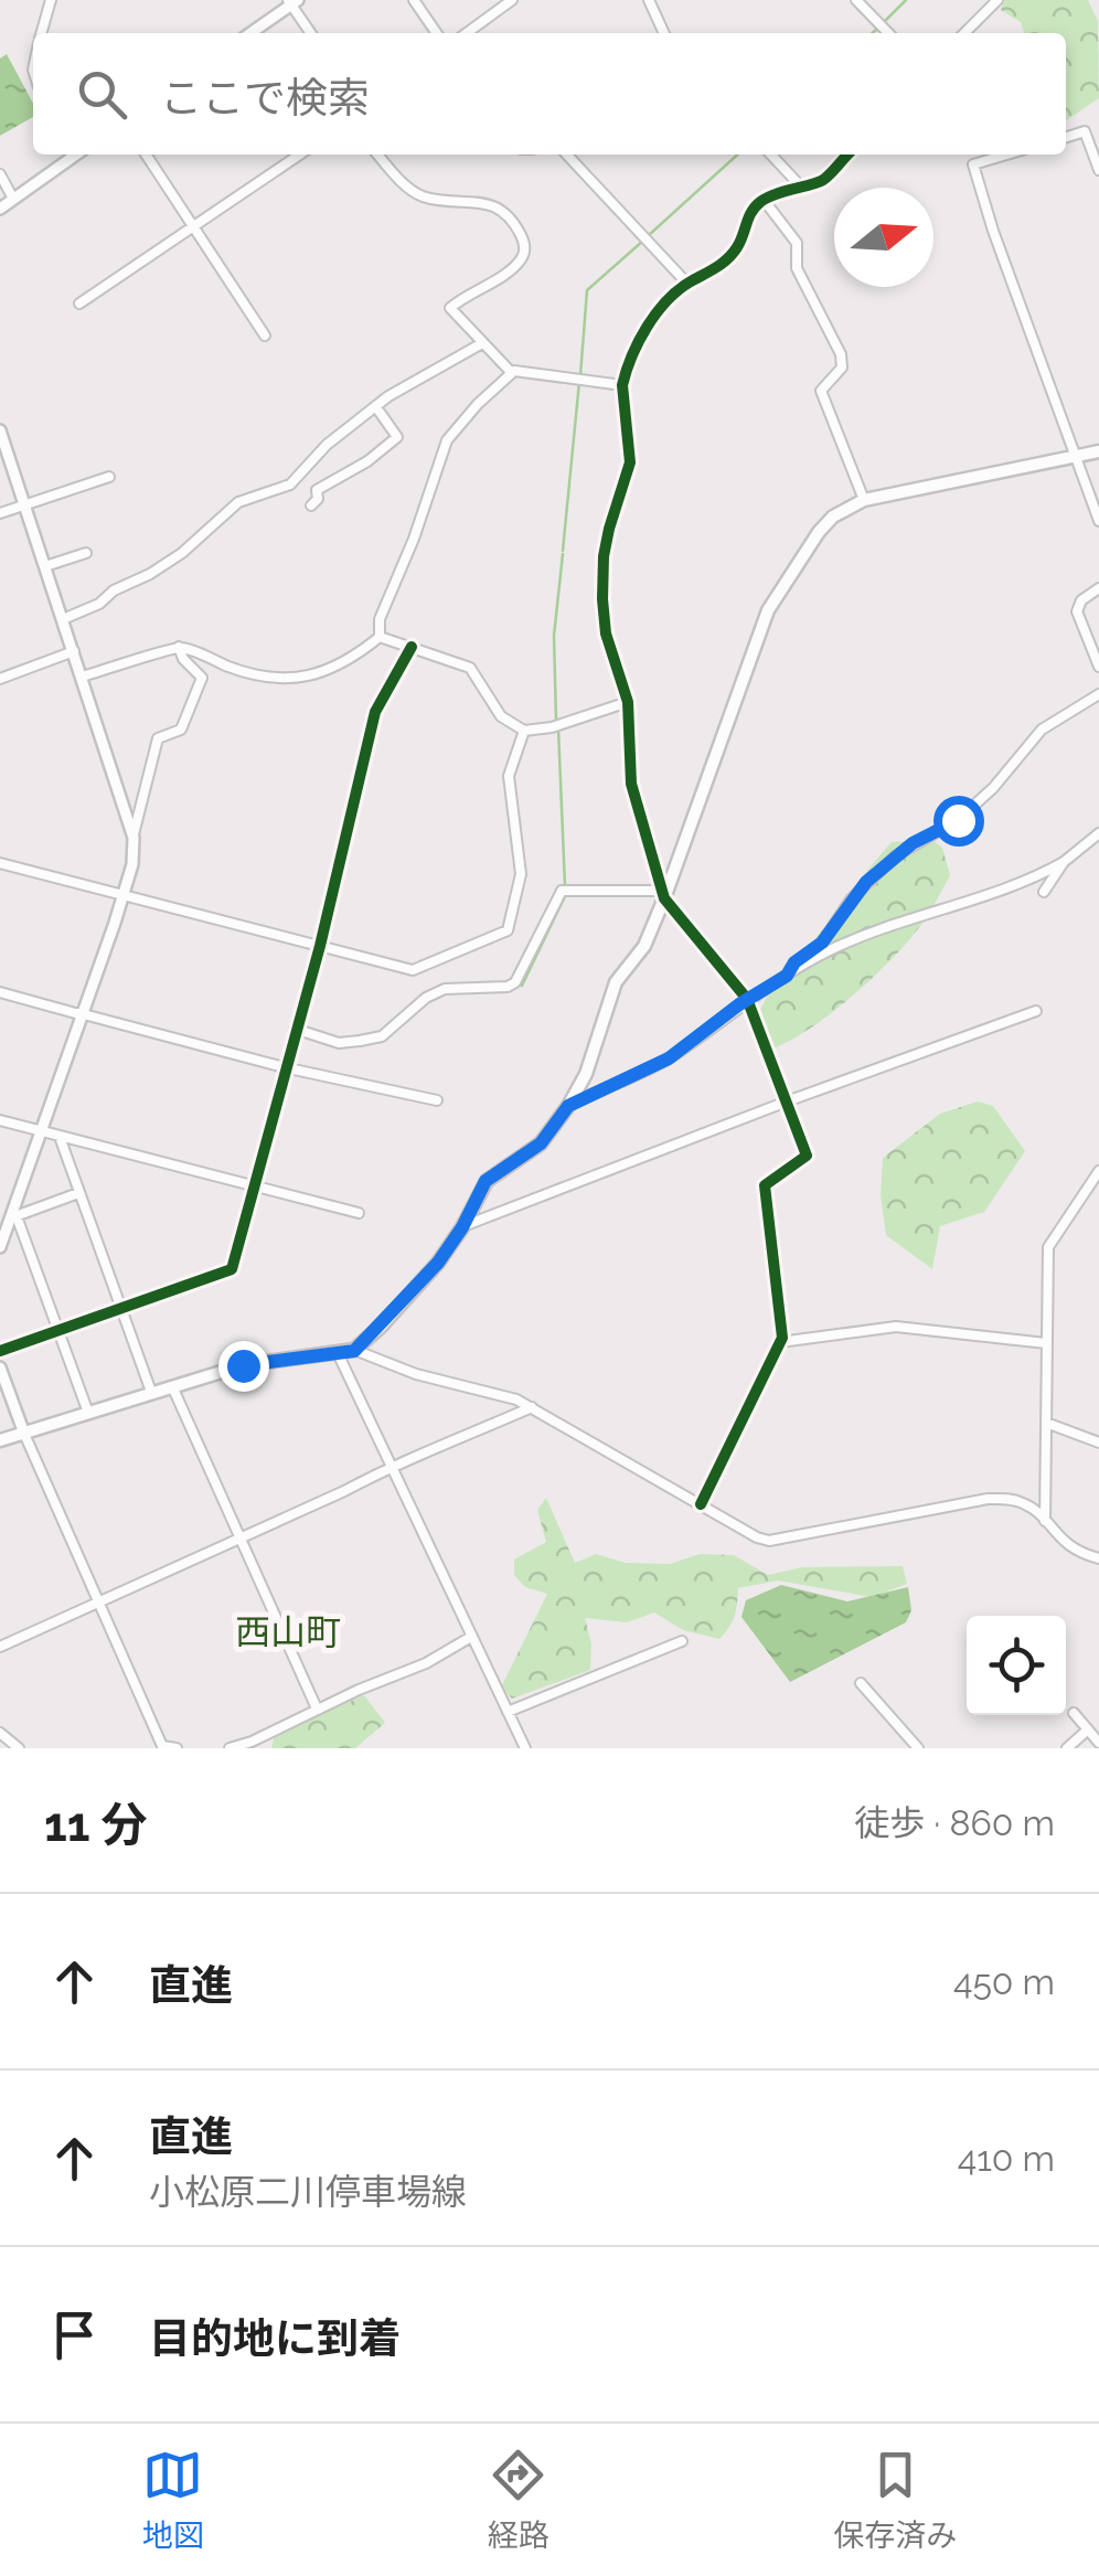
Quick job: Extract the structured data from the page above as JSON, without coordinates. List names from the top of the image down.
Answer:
{
  "districts": ["西山町"],
  "north": "right",
  "page": {
    "search": "ここで検索",
    "heading": ["11 分", "徒歩 · 860 m"],
    "list": [
      ["直進", "450 m"],
      ["直進", "小松原二川停車場線", "410 m"],
      "目的地に到着"
    ],
    "nav": ["地図", "経路", "保存済み"]
  }
}
